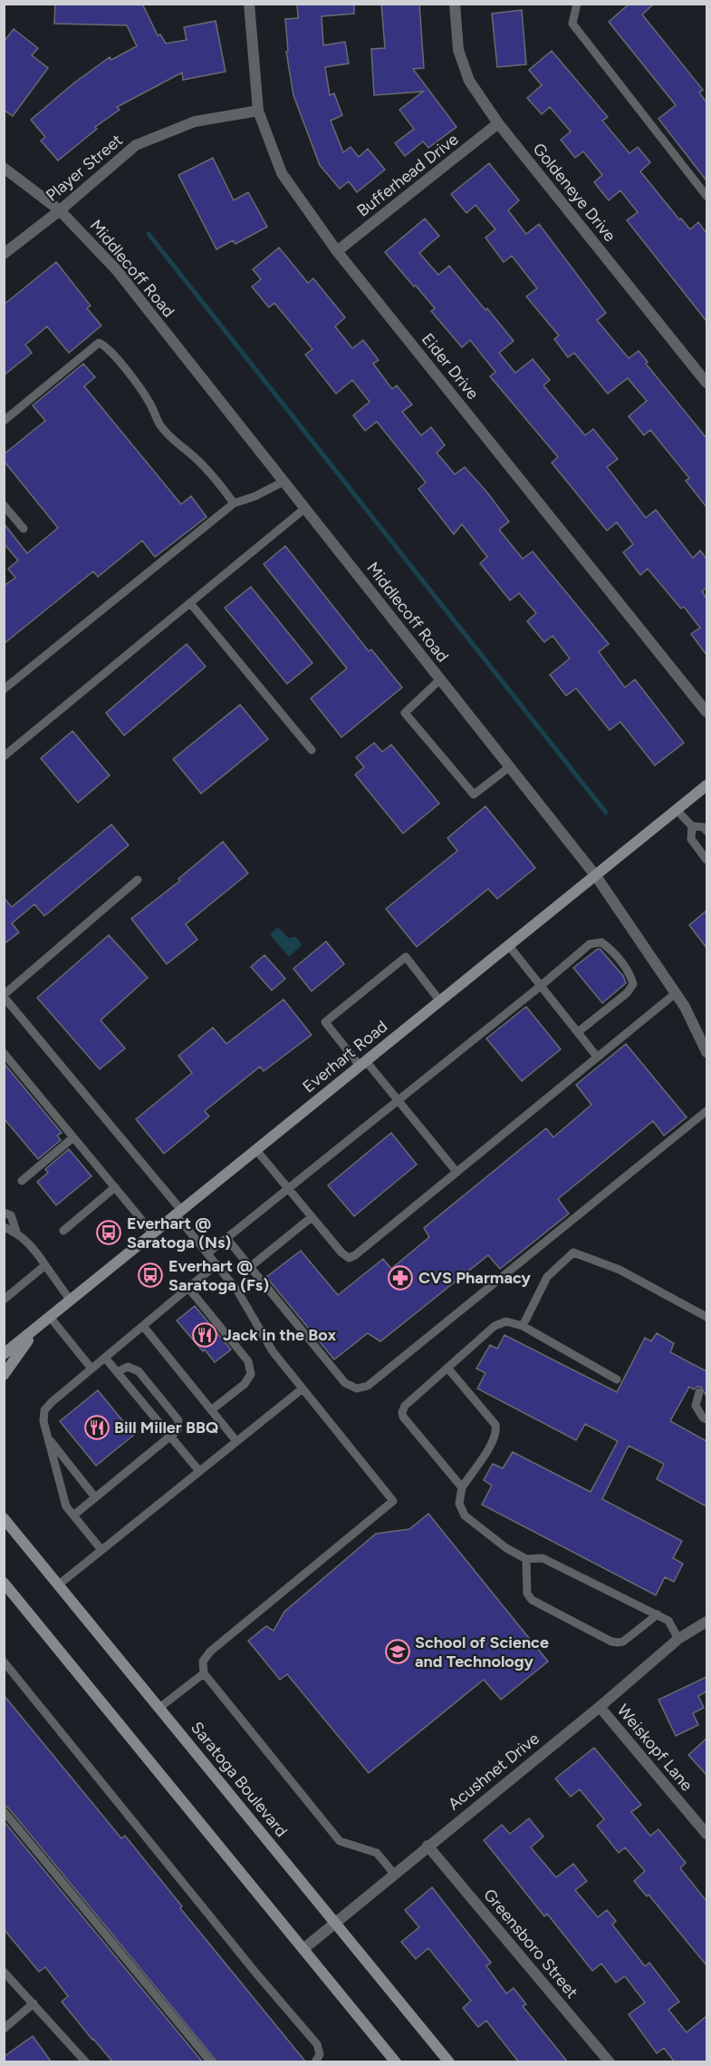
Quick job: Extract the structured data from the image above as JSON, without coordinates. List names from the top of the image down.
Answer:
{
  "streets": {
    "main road": ["Everhart Road", "Saratoga Boulevard"],
    "street": [
      "Player Street",
      "Bufferhead Drive",
      "Goldeneye Drive",
      "Middlecoff Road",
      "Eider Drive",
      "Weiskopf Lane",
      "Acushnet Drive",
      "Greensboro Street"
    ]
  },
  "crossings": [
    ["Player Street", "Middlecoff Road"],
    ["Player Street", "Eider Drive"],
    ["Bufferhead Drive", "Goldeneye Drive"],
    ["Bufferhead Drive", "Eider Drive"],
    ["Middlecoff Road", "Everhart Road"],
    ["Weiskopf Lane", "Acushnet Drive"],
    ["Acushnet Drive", "Saratoga Boulevard"],
    ["Acushnet Drive", "Greensboro Street"]
  ],
  "places": {
    "bus stop": ["Everhart @ Saratoga (Ns)", "Everhart @ Saratoga (Fs)"],
    "pharmacy": ["CVS Pharmacy"],
    "restaurant": ["Jack in the Box", "Bill Miller BBQ"],
    "school or university": ["School of Science and Technology"]
  }
}
